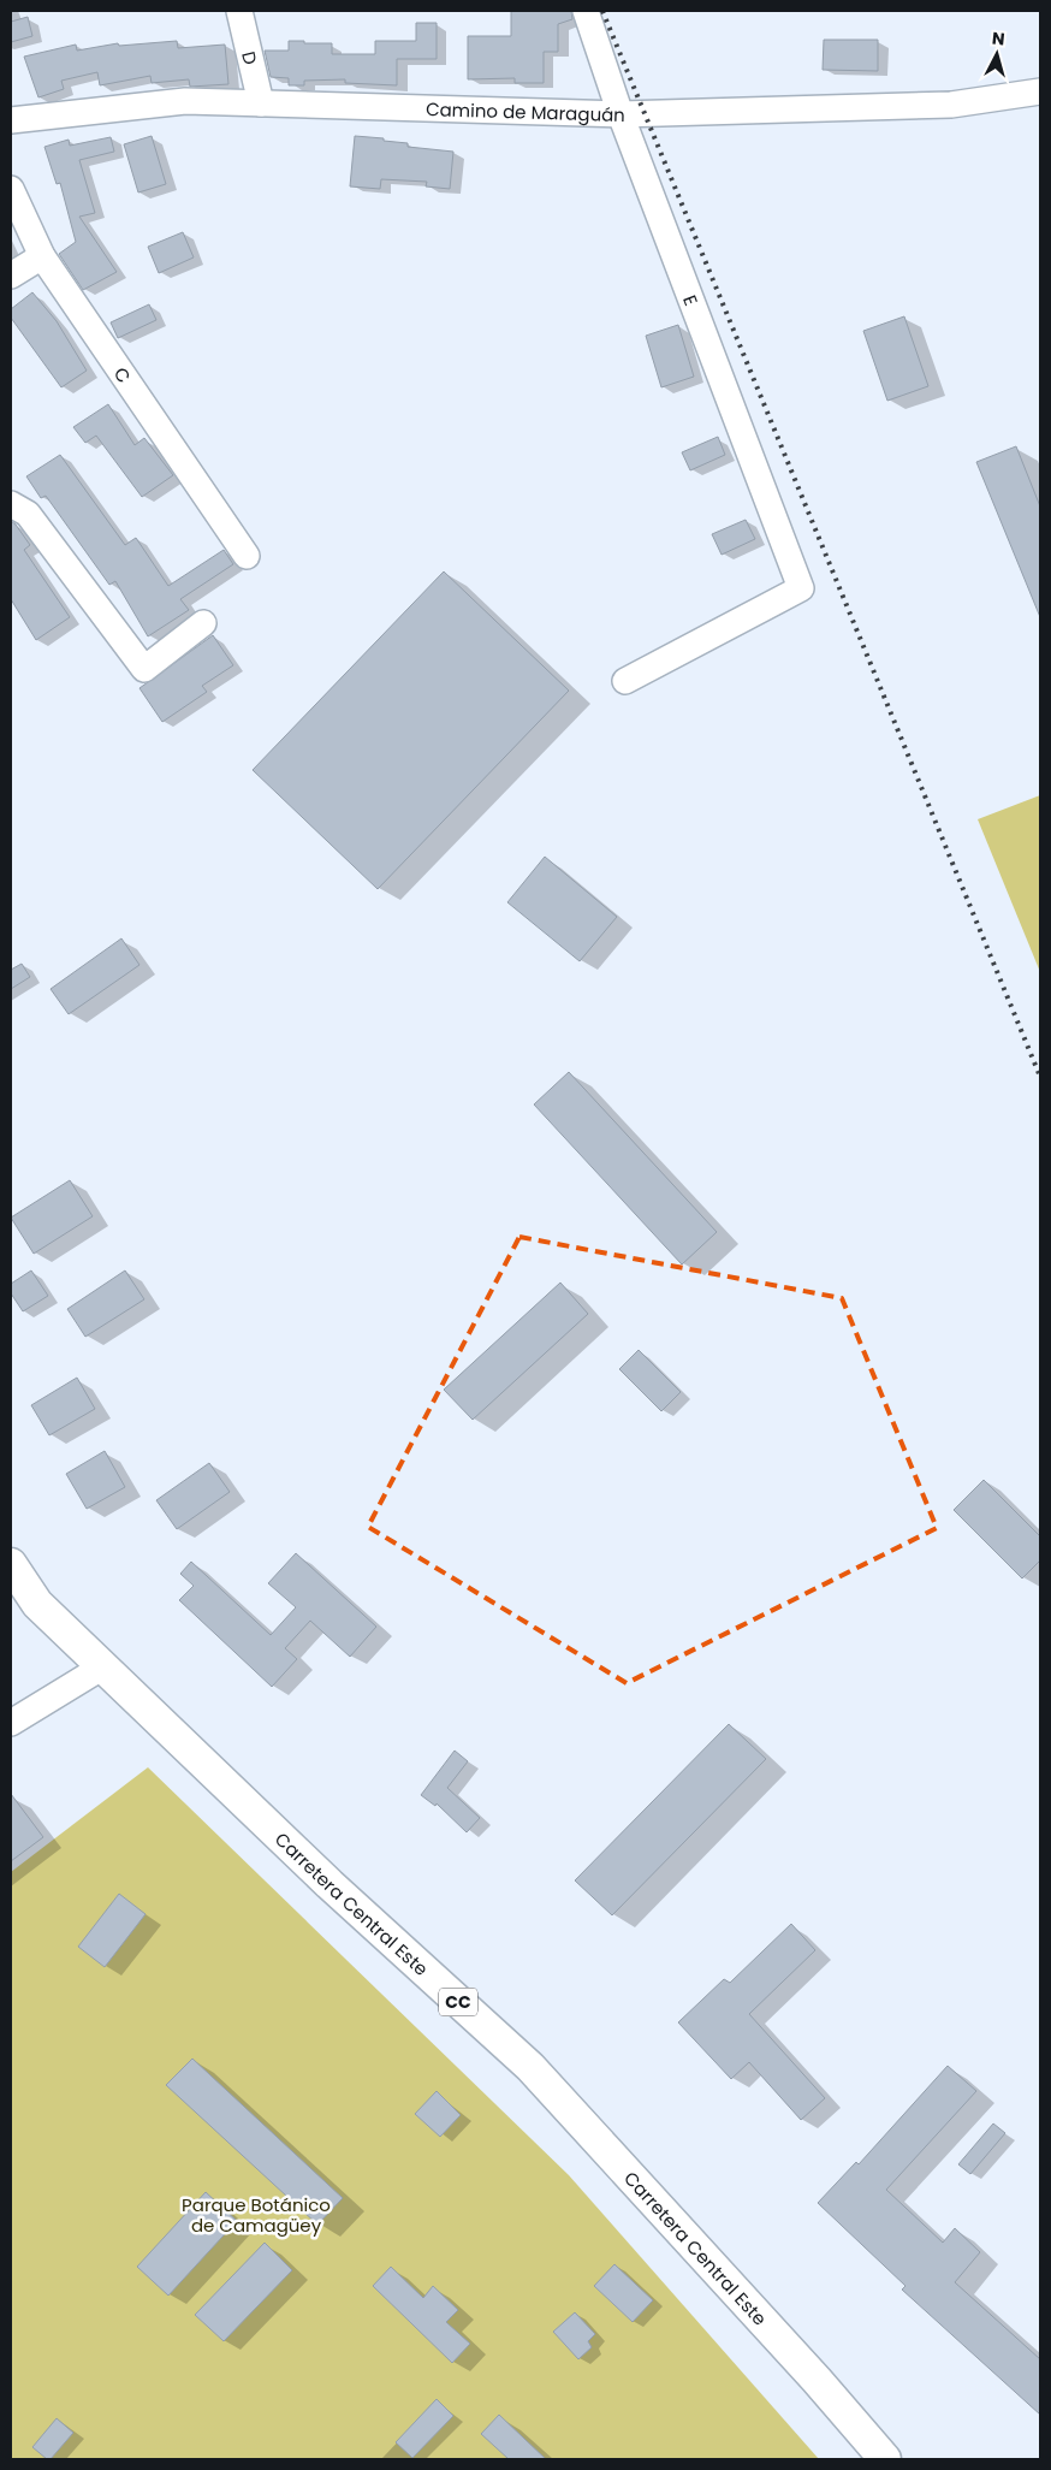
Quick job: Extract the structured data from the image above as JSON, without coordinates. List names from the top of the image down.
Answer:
{
  "streets": {
    "main road": ["Carretera Central Este", "CC"],
    "street": [
      "D",
      "Camino de Maraguán",
      "E",
      "C"
    ]
  },
  "crossings": [
    ["D", "Camino de Maraguán"],
    ["Camino de Maraguán", "E"]
  ],
  "parks": ["Parque Botánico de Camagüey"],
  "north": "top"
}
